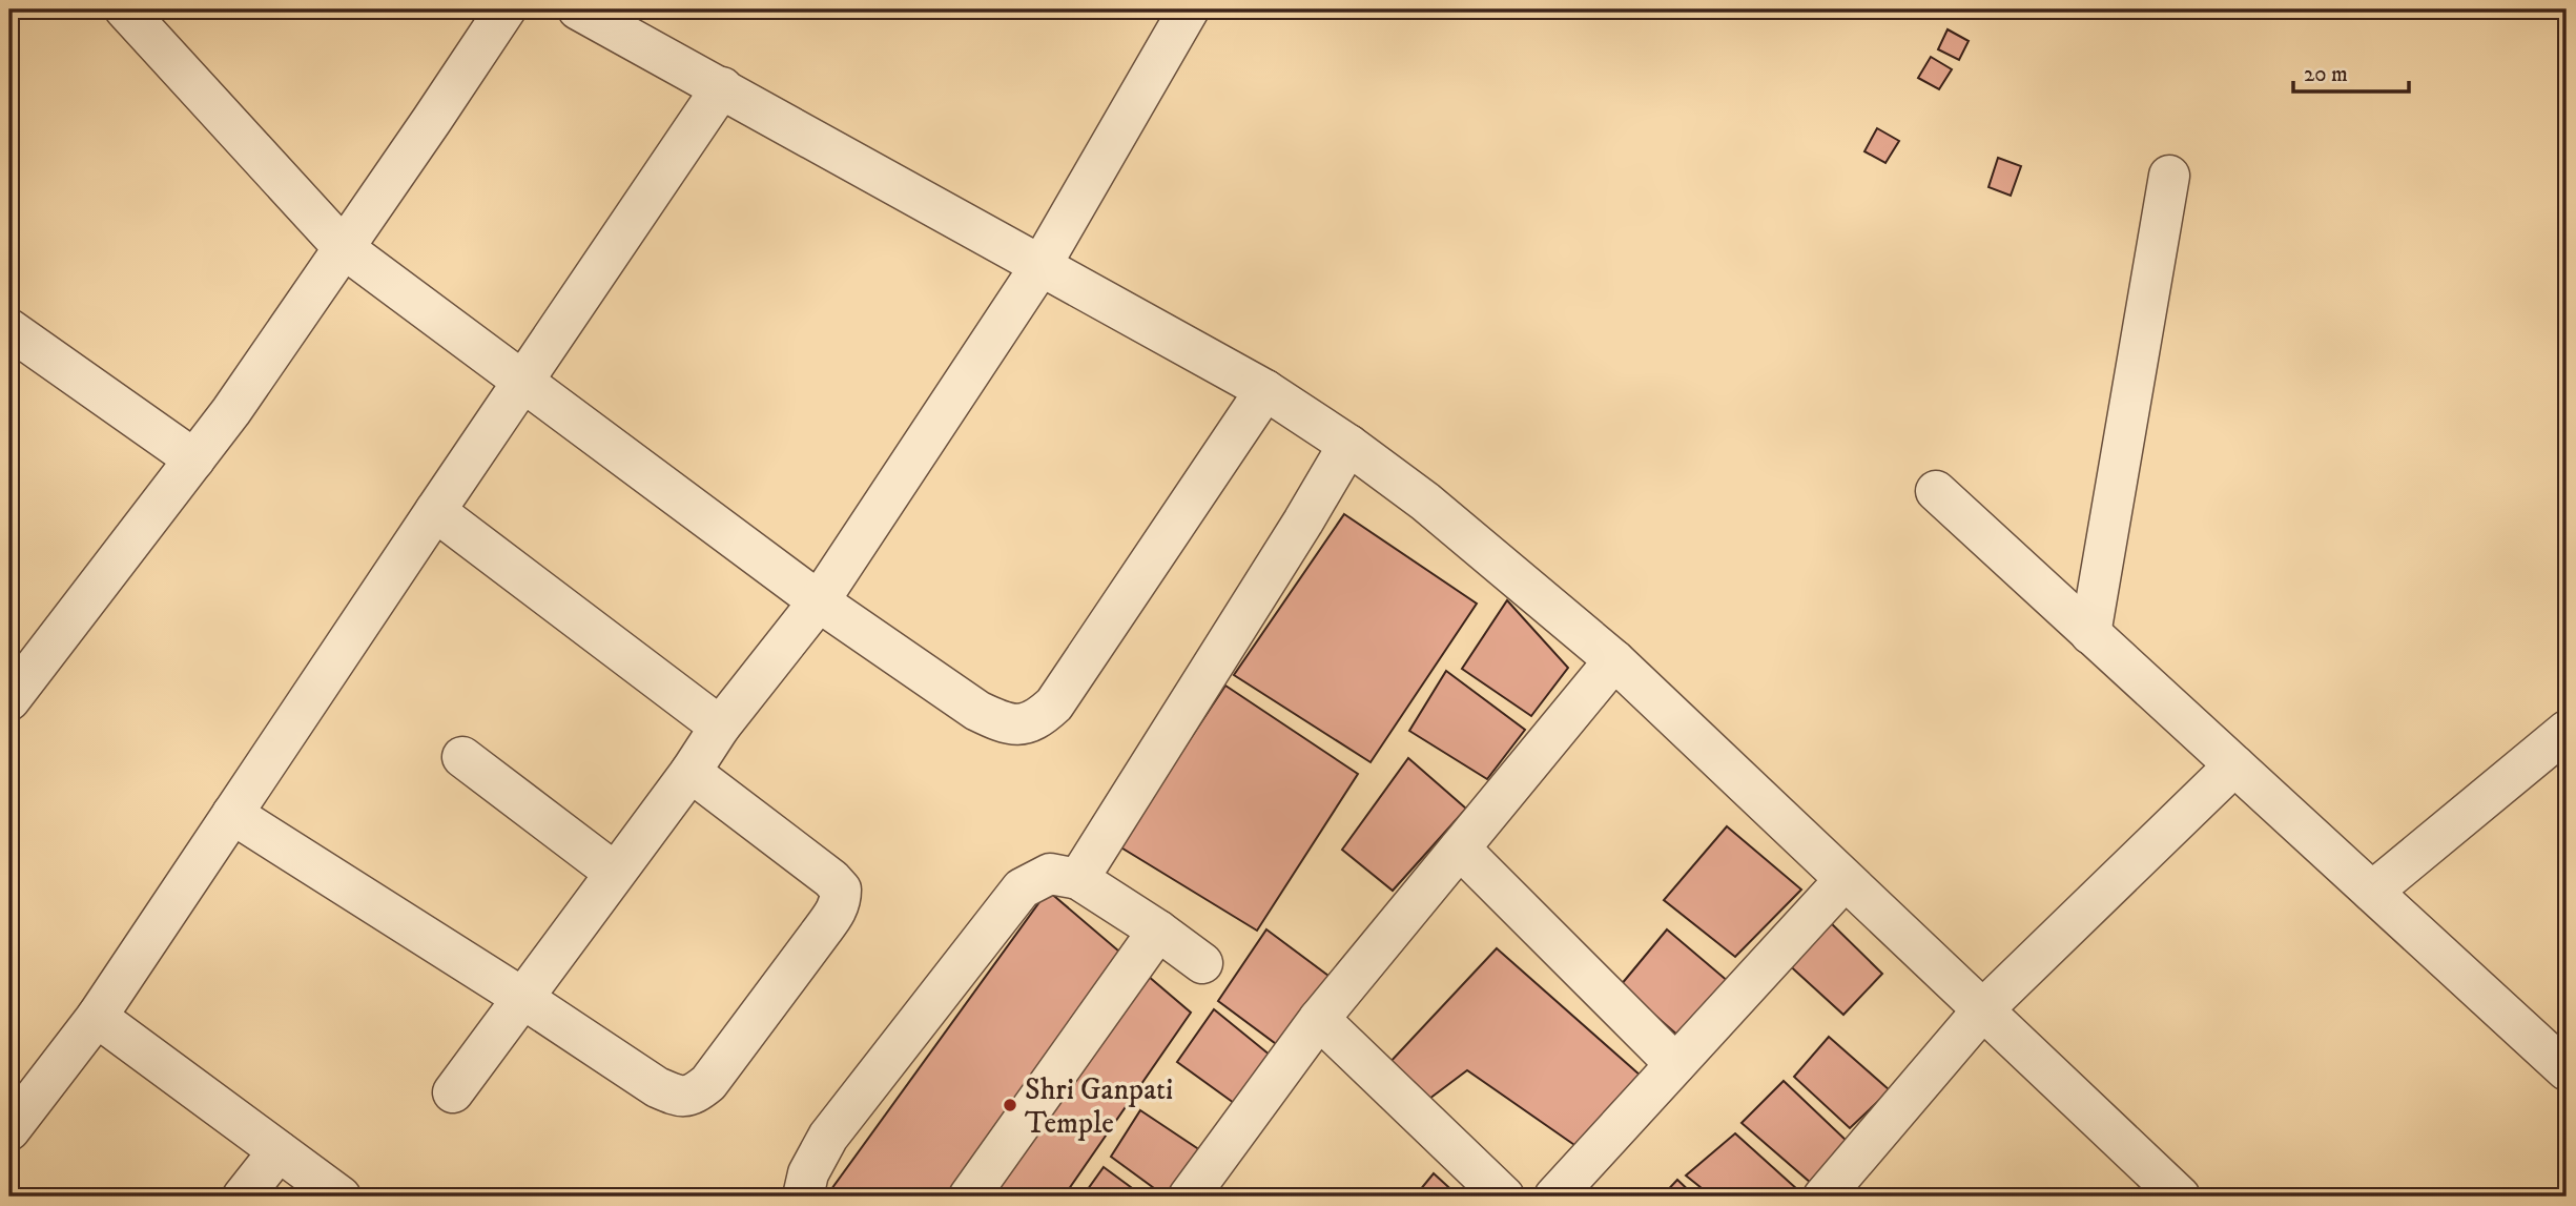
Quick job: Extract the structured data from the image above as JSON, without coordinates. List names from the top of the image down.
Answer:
{
  "places": ["Shri Ganpati Temple"],
  "scale_bar": "20 m"
}
